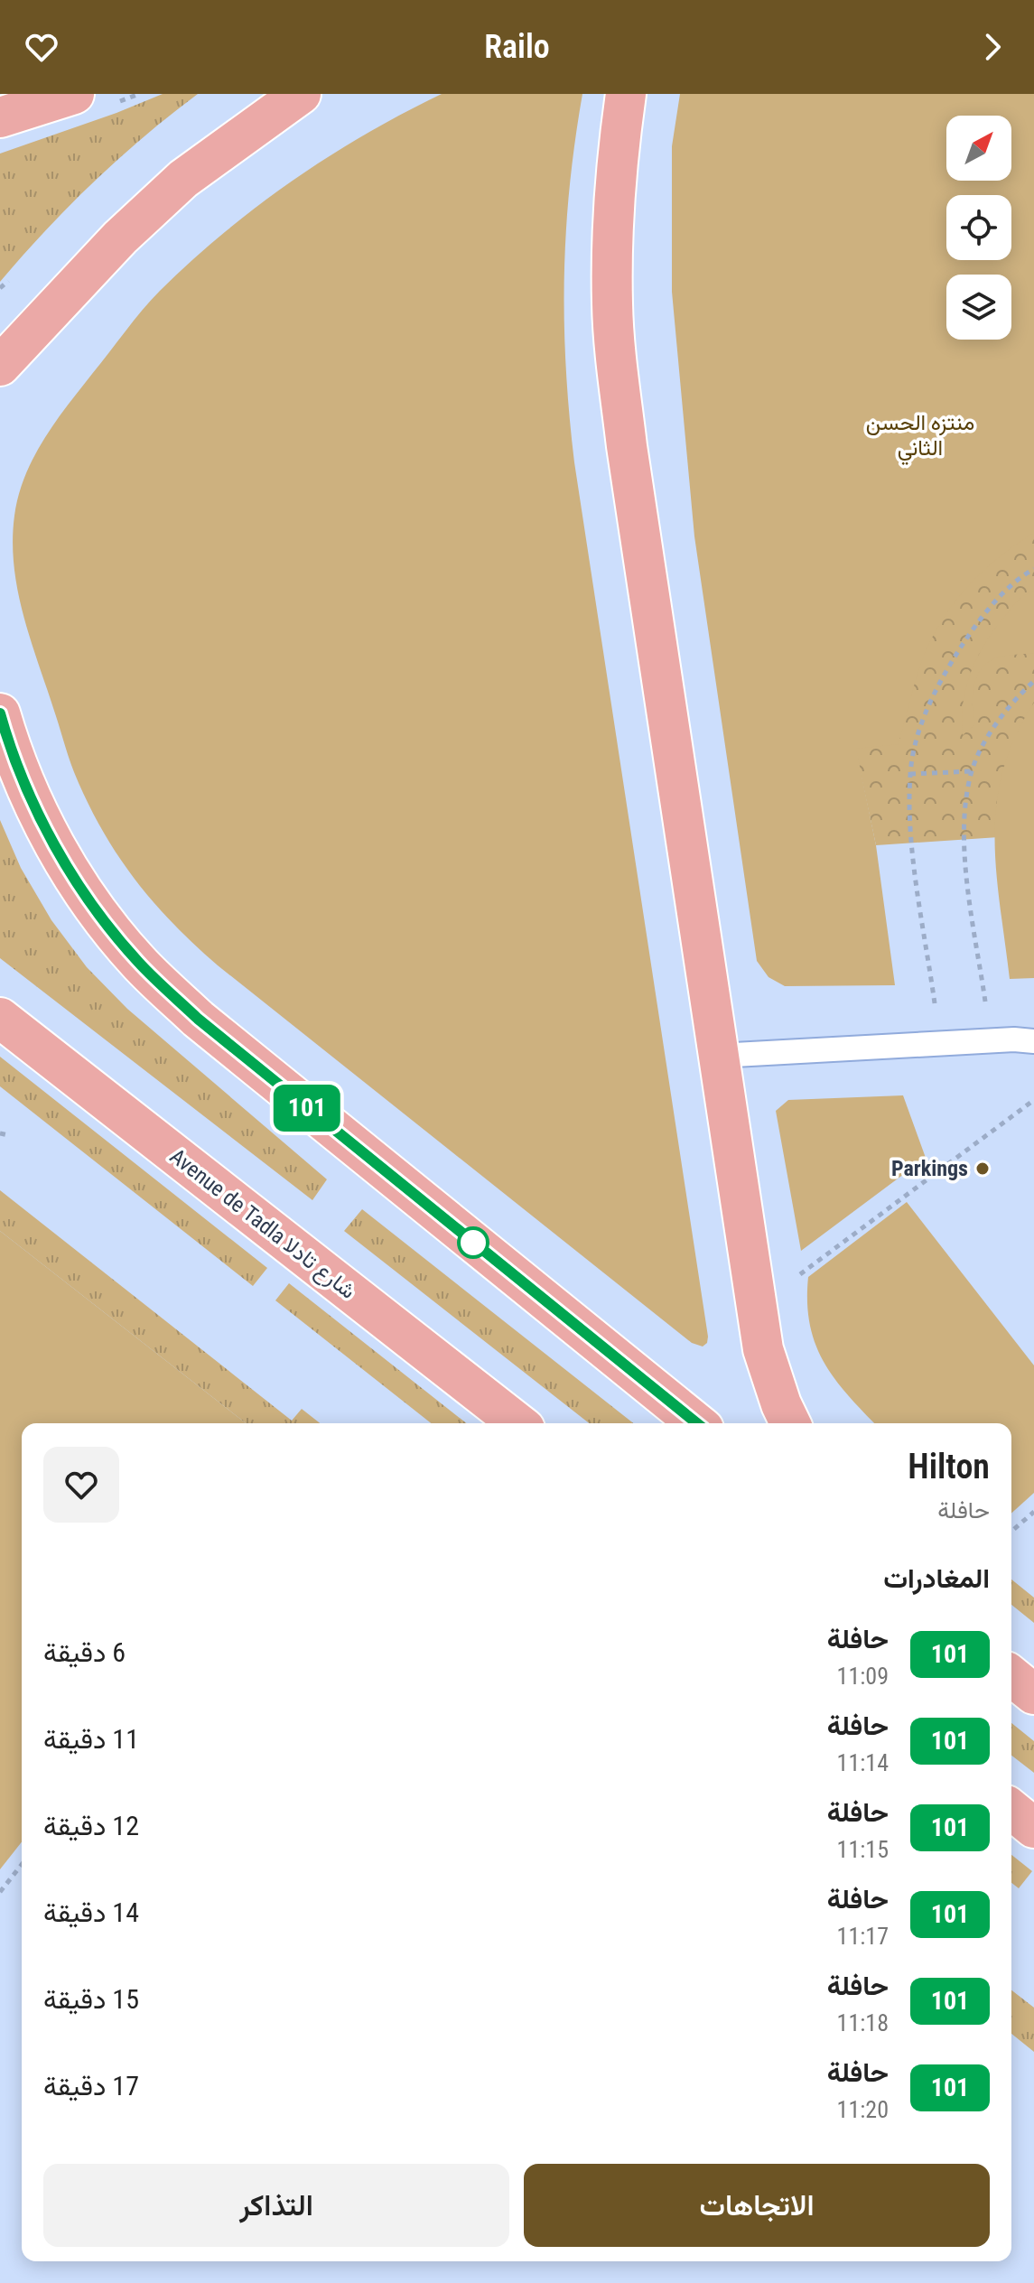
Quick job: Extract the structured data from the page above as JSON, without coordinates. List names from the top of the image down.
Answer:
{
  "streets": {
    "main road": ["Avenue de Tadla شارع تادلا"]
  },
  "parks": ["منتزه الحسن الثاني"],
  "places": ["Parkings"],
  "lines": ["bus line 101"],
  "north": "top right",
  "page": {
    "header": "Railo",
    "on_map": "101",
    "heading": [
      ["Hilton", "حافلة"],
      "المغادرات"
    ],
    "list": [
      {
        "mark": "101",
        "name": "حافلة",
        "note": "11:09",
        "value": "6 دقيقة"
      },
      {
        "mark": "101",
        "name": "حافلة",
        "note": "11:14",
        "value": "11 دقيقة"
      },
      {
        "mark": "101",
        "name": "حافلة",
        "note": "11:15",
        "value": "12 دقيقة"
      },
      {
        "mark": "101",
        "name": "حافلة",
        "note": "11:17",
        "value": "14 دقيقة"
      },
      {
        "mark": "101",
        "name": "حافلة",
        "note": "11:18",
        "value": "15 دقيقة"
      },
      {
        "mark": "101",
        "name": "حافلة",
        "note": "11:20",
        "value": "17 دقيقة"
      }
    ],
    "buttons": ["الاتجاهات", "التذاكر"]
  }
}
